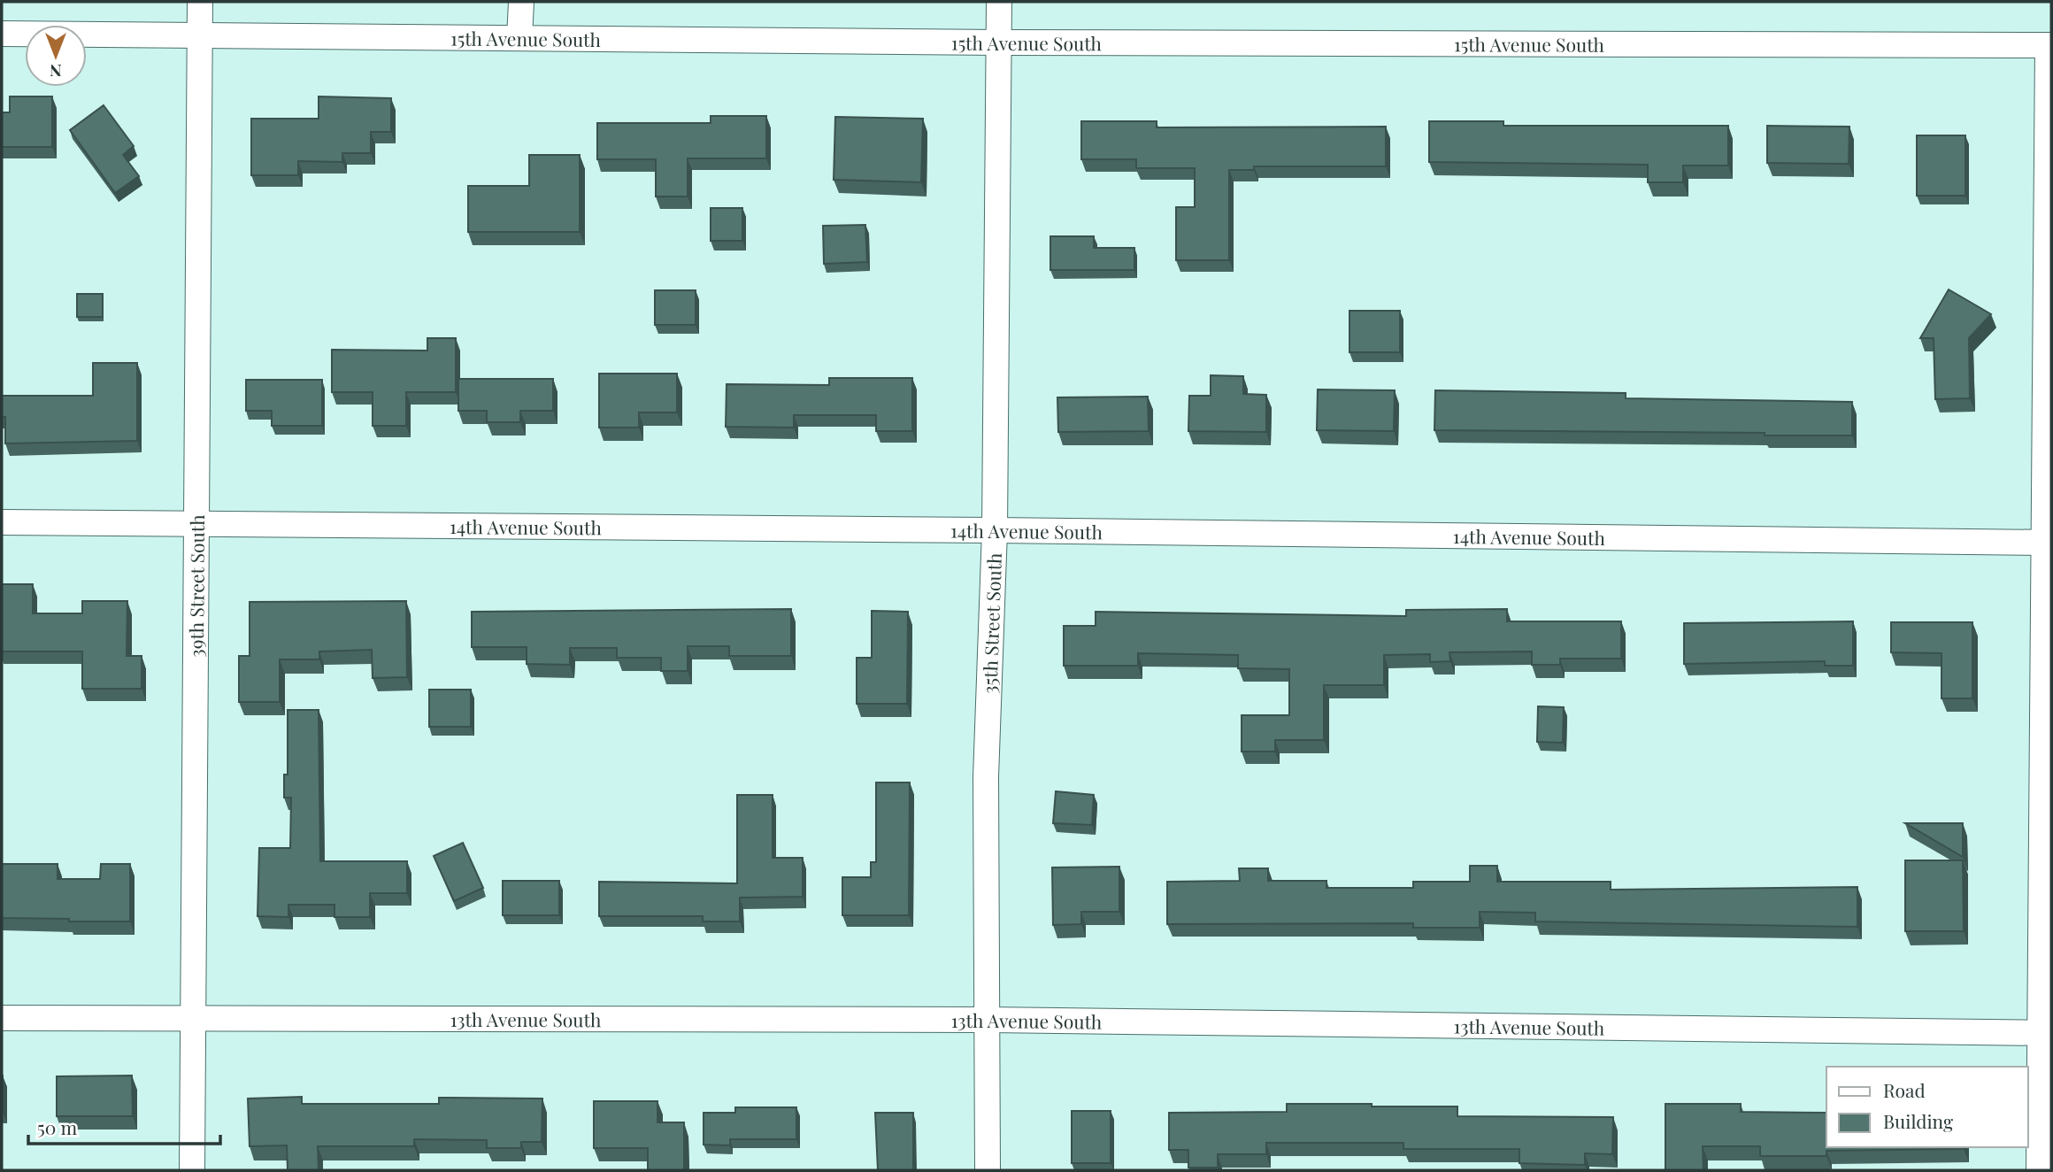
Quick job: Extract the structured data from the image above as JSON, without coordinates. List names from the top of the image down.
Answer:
{
  "streets": {
    "street": [
      "15th Avenue South",
      "14th Avenue South",
      "39th Street South",
      "35th Street South",
      "13th Avenue South"
    ]
  },
  "crossings": [
    ["15th Avenue South", "39th Street South"],
    ["15th Avenue South", "35th Street South"],
    ["14th Avenue South", "39th Street South"],
    ["14th Avenue South", "35th Street South"],
    ["39th Street South", "13th Avenue South"],
    ["35th Street South", "13th Avenue South"]
  ],
  "legend": ["Road", "Building"],
  "scale_bar": "50 m",
  "north": "bottom"
}
